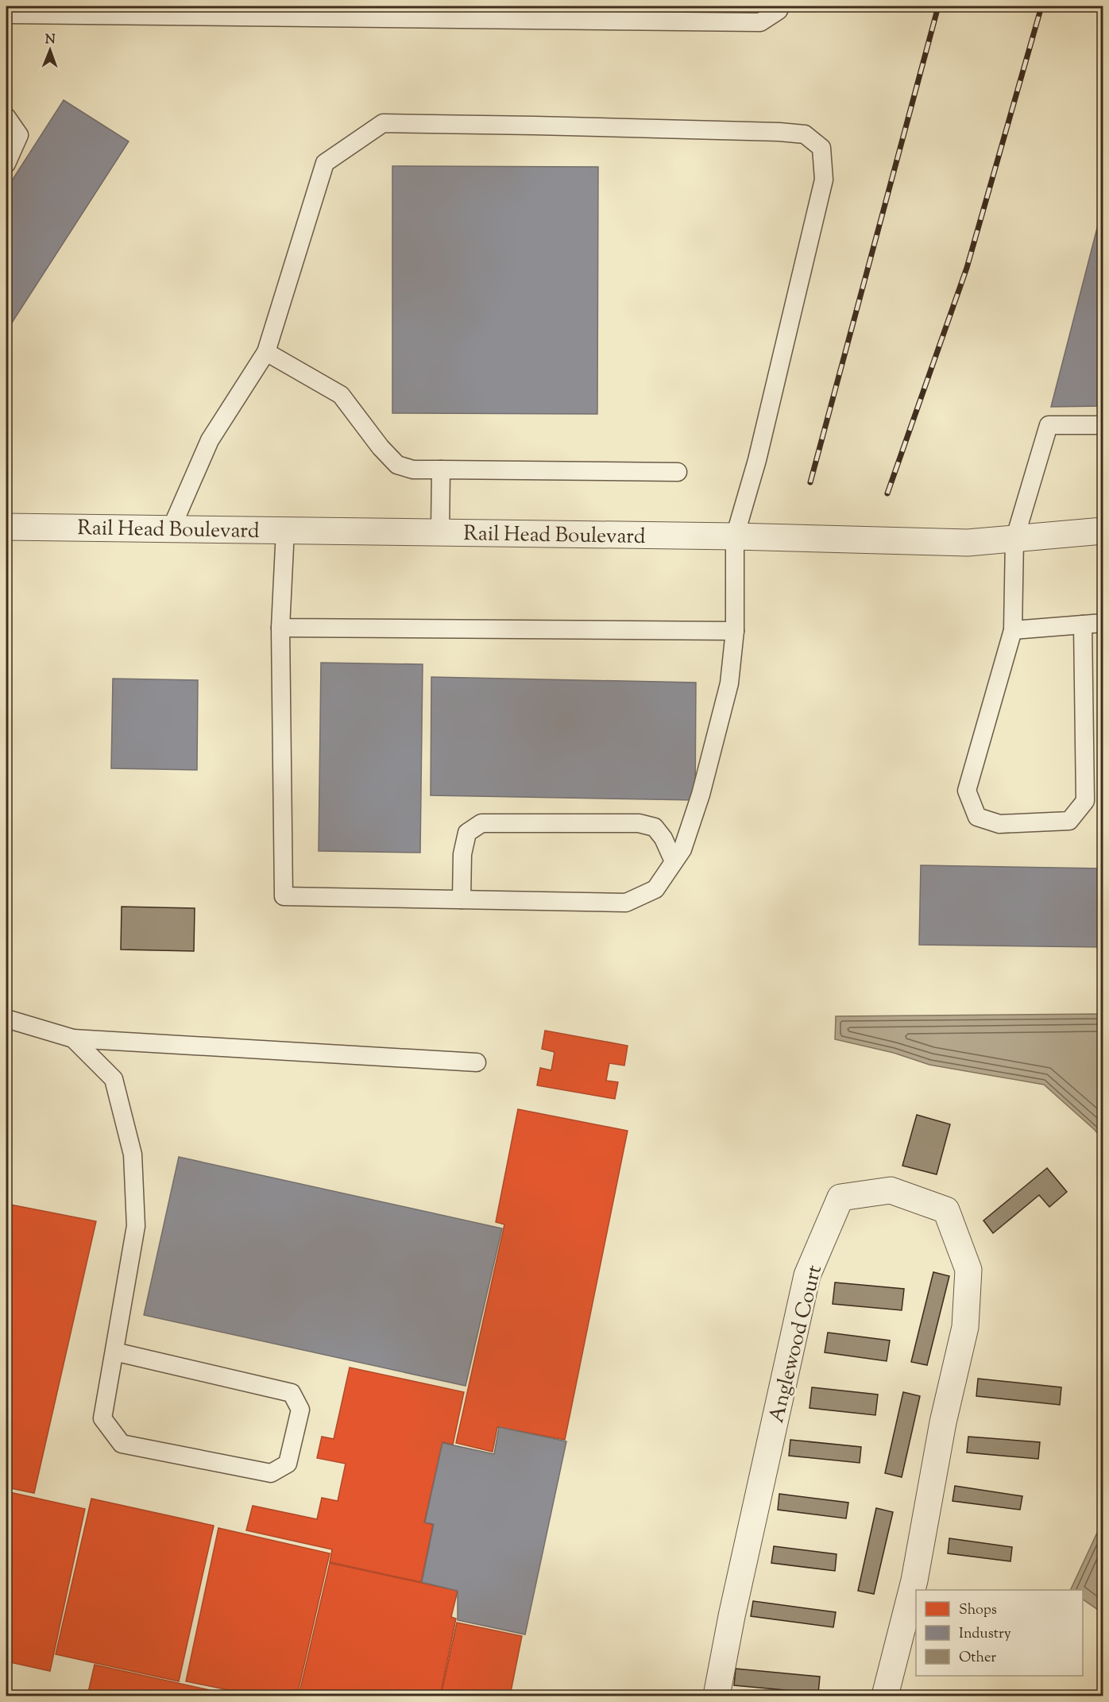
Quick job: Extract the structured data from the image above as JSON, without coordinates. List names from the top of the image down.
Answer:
{
  "streets": {
    "street": ["Rail Head Boulevard", "Anglewood Court"]
  },
  "legend": ["Shops", "Industry", "Other"],
  "north": "top"
}
